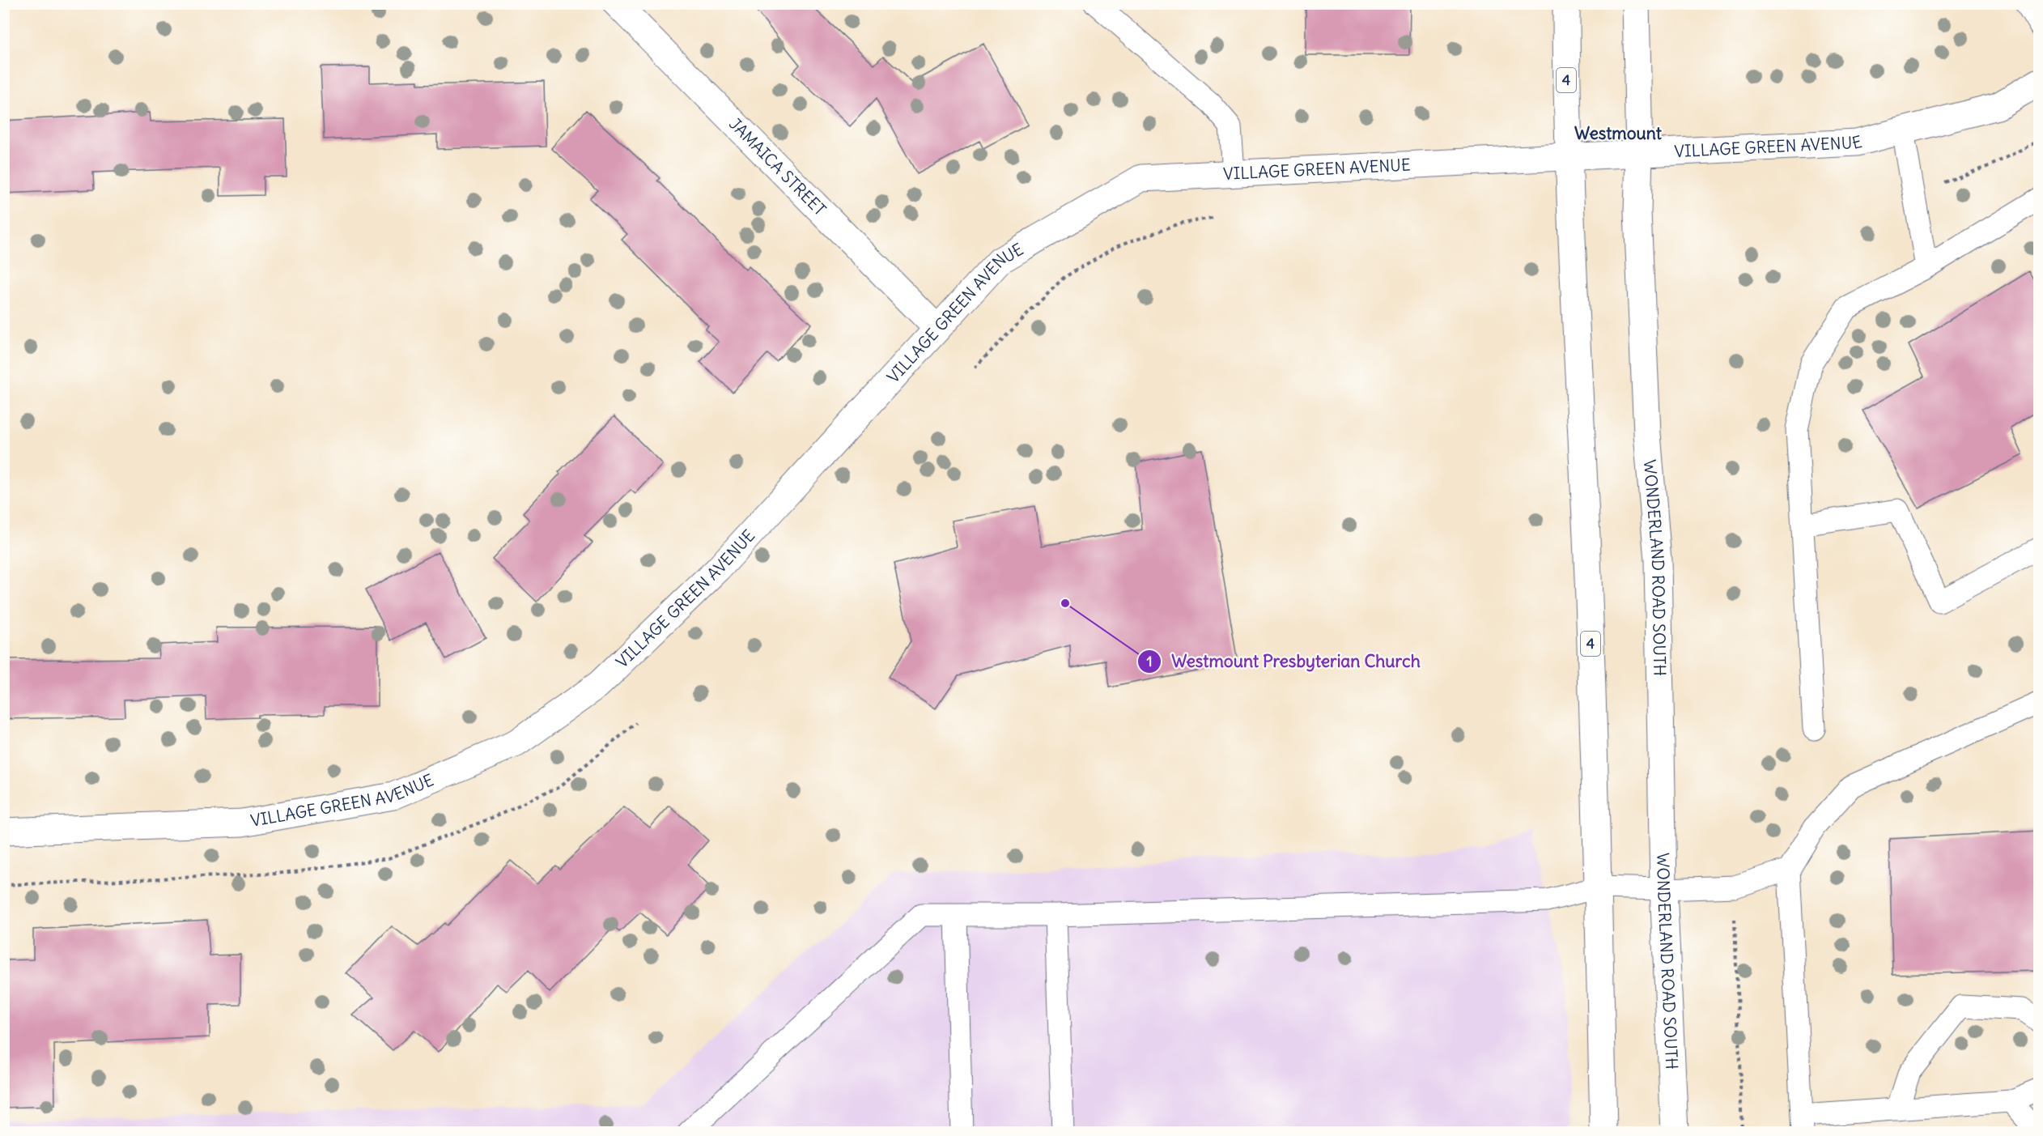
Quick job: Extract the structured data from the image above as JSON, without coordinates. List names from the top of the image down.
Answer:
{
  "streets": {
    "street": [
      "4",
      "VILLAGE GREEN AVENUE",
      "JAMAICA STREET",
      "WONDERLAND ROAD SOUTH"
    ]
  },
  "crossings": [
    ["4", "VILLAGE GREEN AVENUE"],
    ["VILLAGE GREEN AVENUE", "JAMAICA STREET"],
    ["VILLAGE GREEN AVENUE", "WONDERLAND ROAD SOUTH"]
  ],
  "districts": ["Westmount"],
  "places": ["Westmount Presbyterian Church"]
}
